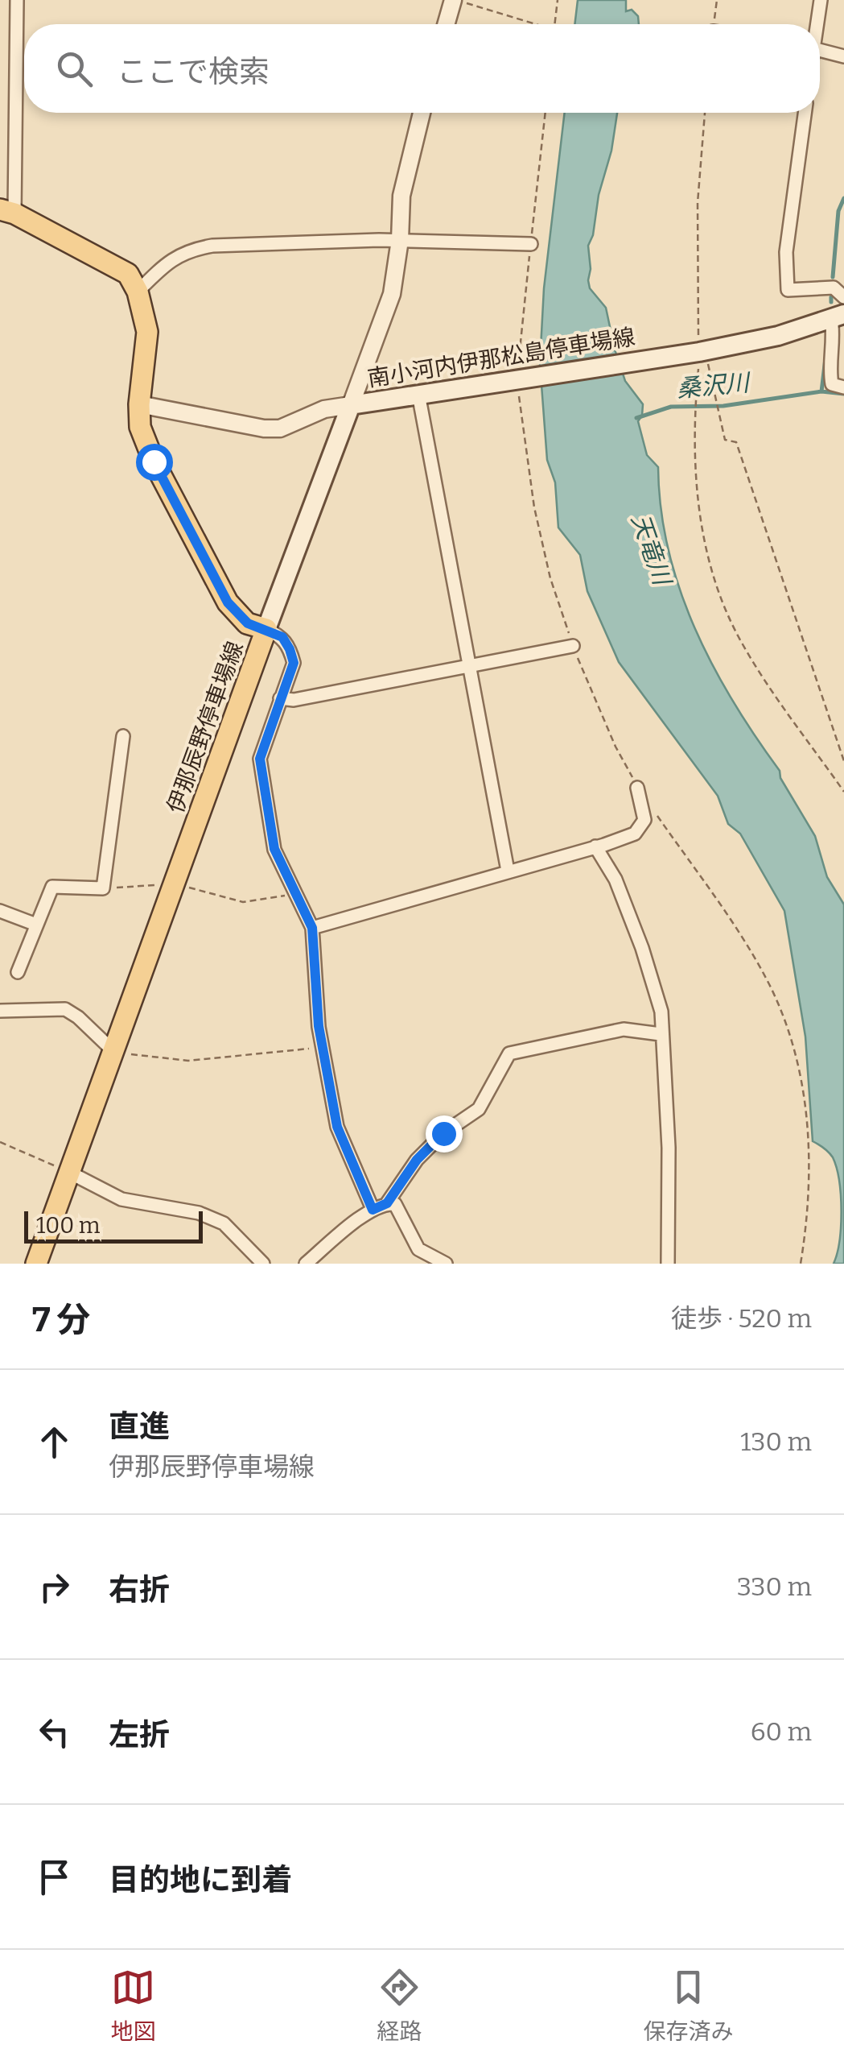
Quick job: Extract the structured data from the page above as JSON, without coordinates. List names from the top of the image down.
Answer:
{
  "streets": {
    "main road": ["南小河内伊那松島停車場線", "伊那辰野停車場線"]
  },
  "crossings": [
    ["南小河内伊那松島停車場線", "伊那辰野停車場線"]
  ],
  "water": ["桑沢川", "天竜川"],
  "scale_bar": "100 m",
  "page": {
    "search": "ここで検索",
    "scale": "100 m",
    "heading": ["7 分", "徒歩 · 520 m"],
    "list": [
      ["直進", "伊那辰野停車場線", "130 m"],
      ["右折", "330 m"],
      ["左折", "60 m"],
      "目的地に到着"
    ],
    "nav": ["地図", "経路", "保存済み"]
  }
}
